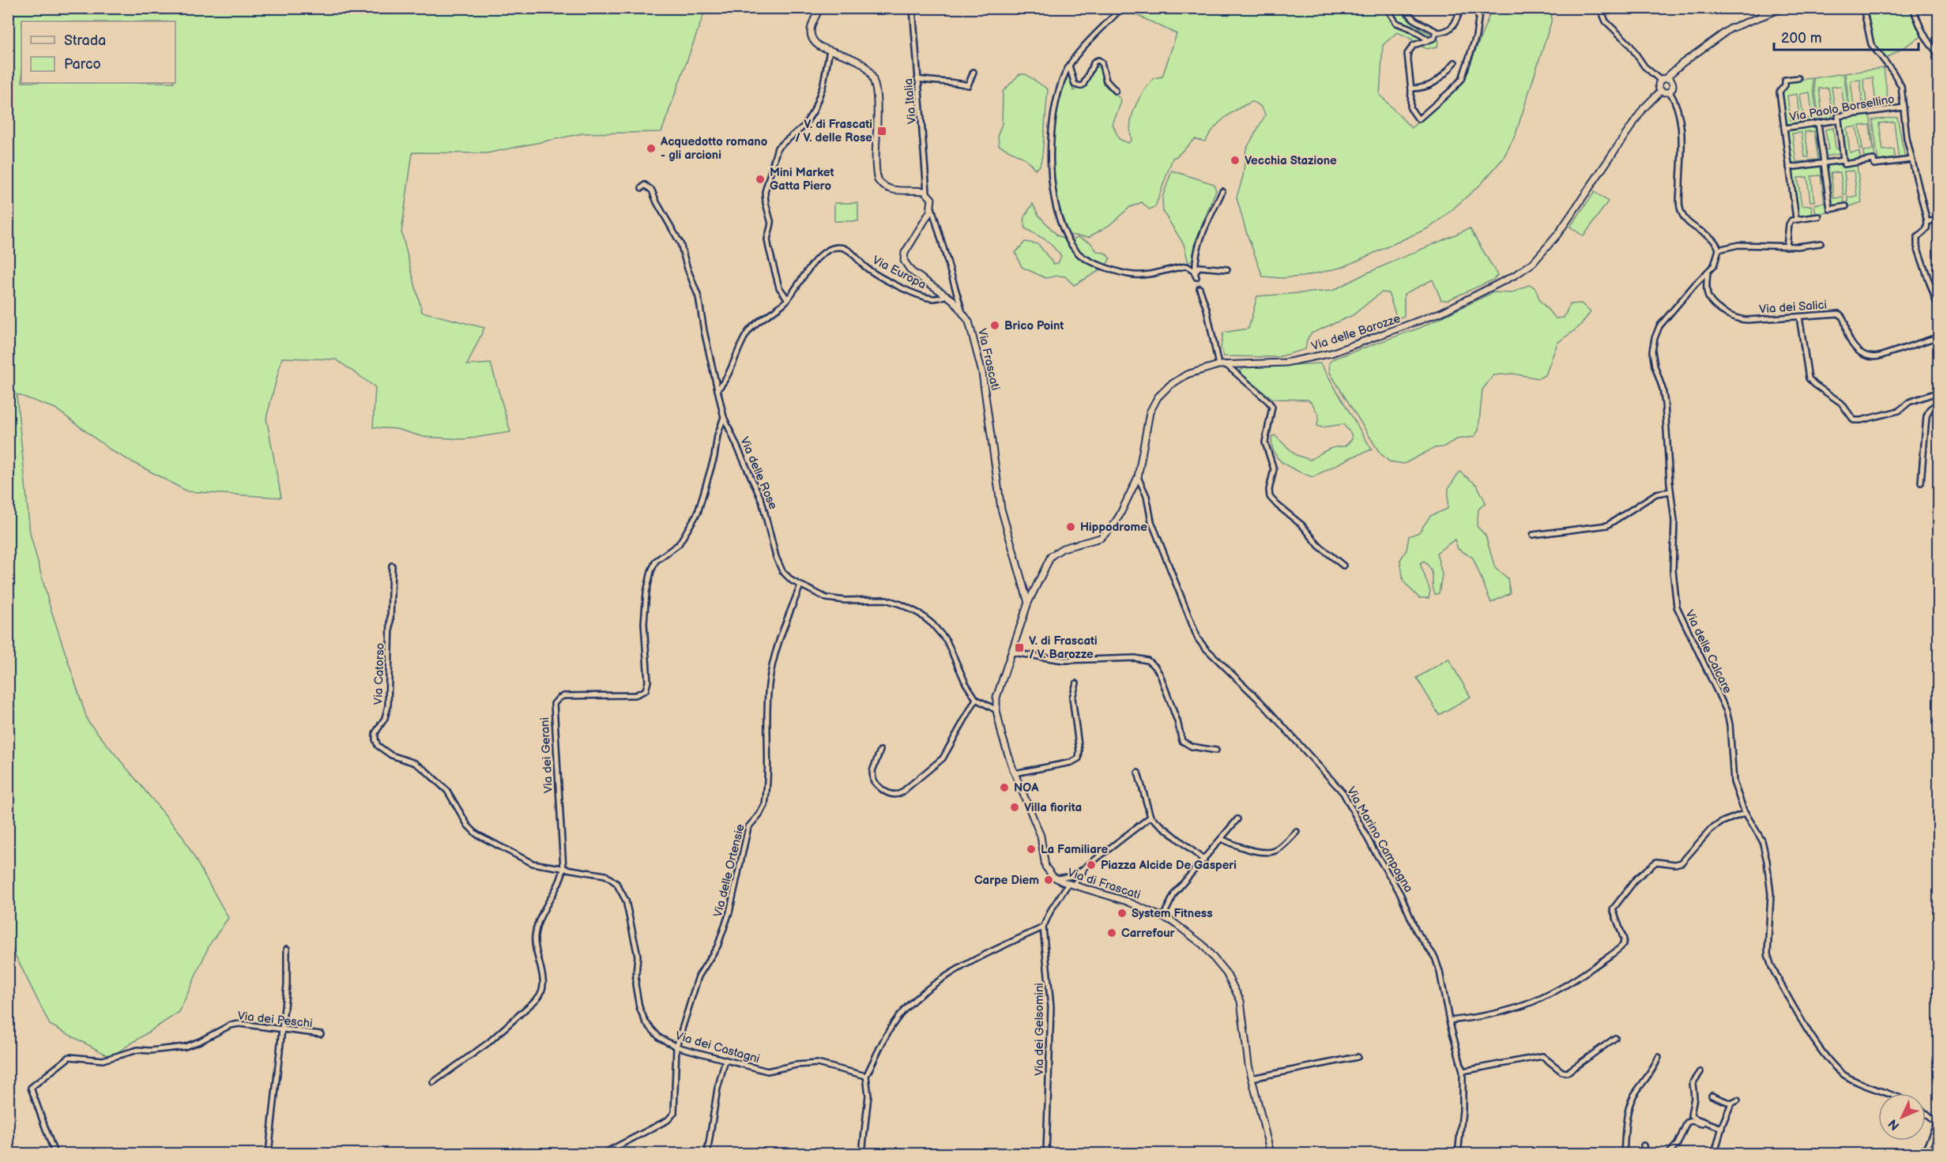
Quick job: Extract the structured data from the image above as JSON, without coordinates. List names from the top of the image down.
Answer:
{
  "streets": {
    "main road": ["Via delle Barozze", "Via Frascati", "Via di Frascati"],
    "street": [
      "Via Italia",
      "Via Paolo Borsellino",
      "Via Europa",
      "Via dei Salici",
      "Via delle Rose",
      "Via delle Calcare",
      "Via Catorso",
      "Via dei Gerani",
      "Via Marino Campagna",
      "Via delle Ortensie",
      "Via dei Peschi",
      "Via dei Gelsomini",
      "Via dei Castagni"
    ]
  },
  "crossings": [
    ["Via Europa", "Via Frascati"],
    ["Via Europa", "Via delle Rose"],
    ["Via dei Salici", "Via delle Calcare"],
    ["Via delle Barozze", "Via Frascati"],
    ["Via delle Barozze", "Via Marino Campagna"],
    ["Via delle Barozze", "Via di Frascati"],
    ["Via Frascati", "Via di Frascati"],
    ["Via delle Rose", "Via dei Gerani"],
    ["Via delle Rose", "Via delle Ortensie"],
    ["Via Catorso", "Via dei Gerani"],
    ["Via Catorso", "Via dei Castagni"],
    ["Via dei Gerani", "Via dei Castagni"],
    ["Via delle Ortensie", "Via dei Castagni"]
  ],
  "places": {
    "transit": ["V. di Frascati / V. delle Rose", "V. di Frascati / V. Barozze"],
    "other": [
      "Acquedotto romano - gli arcioni",
      "Vecchia Stazione",
      "Mini Market Gatta Piero",
      "Brico Point",
      "Hippodrome",
      "NOA",
      "Villa fiorita",
      "La Familiare",
      "Piazza Alcide De Gasperi",
      "Carpe Diem",
      "System Fitness",
      "Carrefour"
    ]
  },
  "legend": ["Strada", "Parco"],
  "scale_bar": "200 m",
  "north": "bottom left"
}
